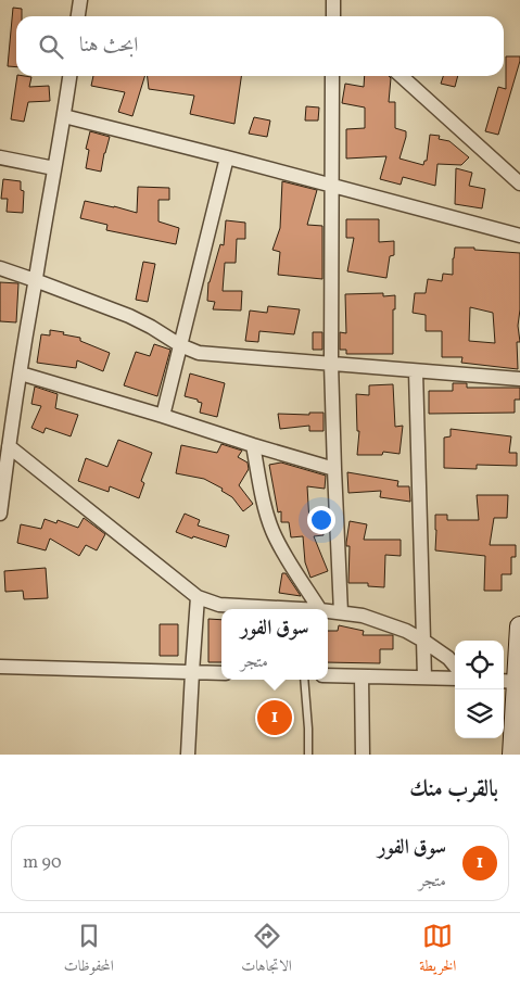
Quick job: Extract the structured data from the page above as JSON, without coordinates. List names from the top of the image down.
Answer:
{
  "page": {
    "search": "ابحث هنا",
    "popup": ["سوق الفور", "متجر"],
    "pins": "1",
    "heading": "بالقرب منك",
    "list": [
      {
        "mark": "1",
        "name": "سوق الفور",
        "note": "متجر",
        "value": "90 m"
      }
    ],
    "nav": ["الخريطة", "الاتجاهات", "المحفوظات"]
  }
}
